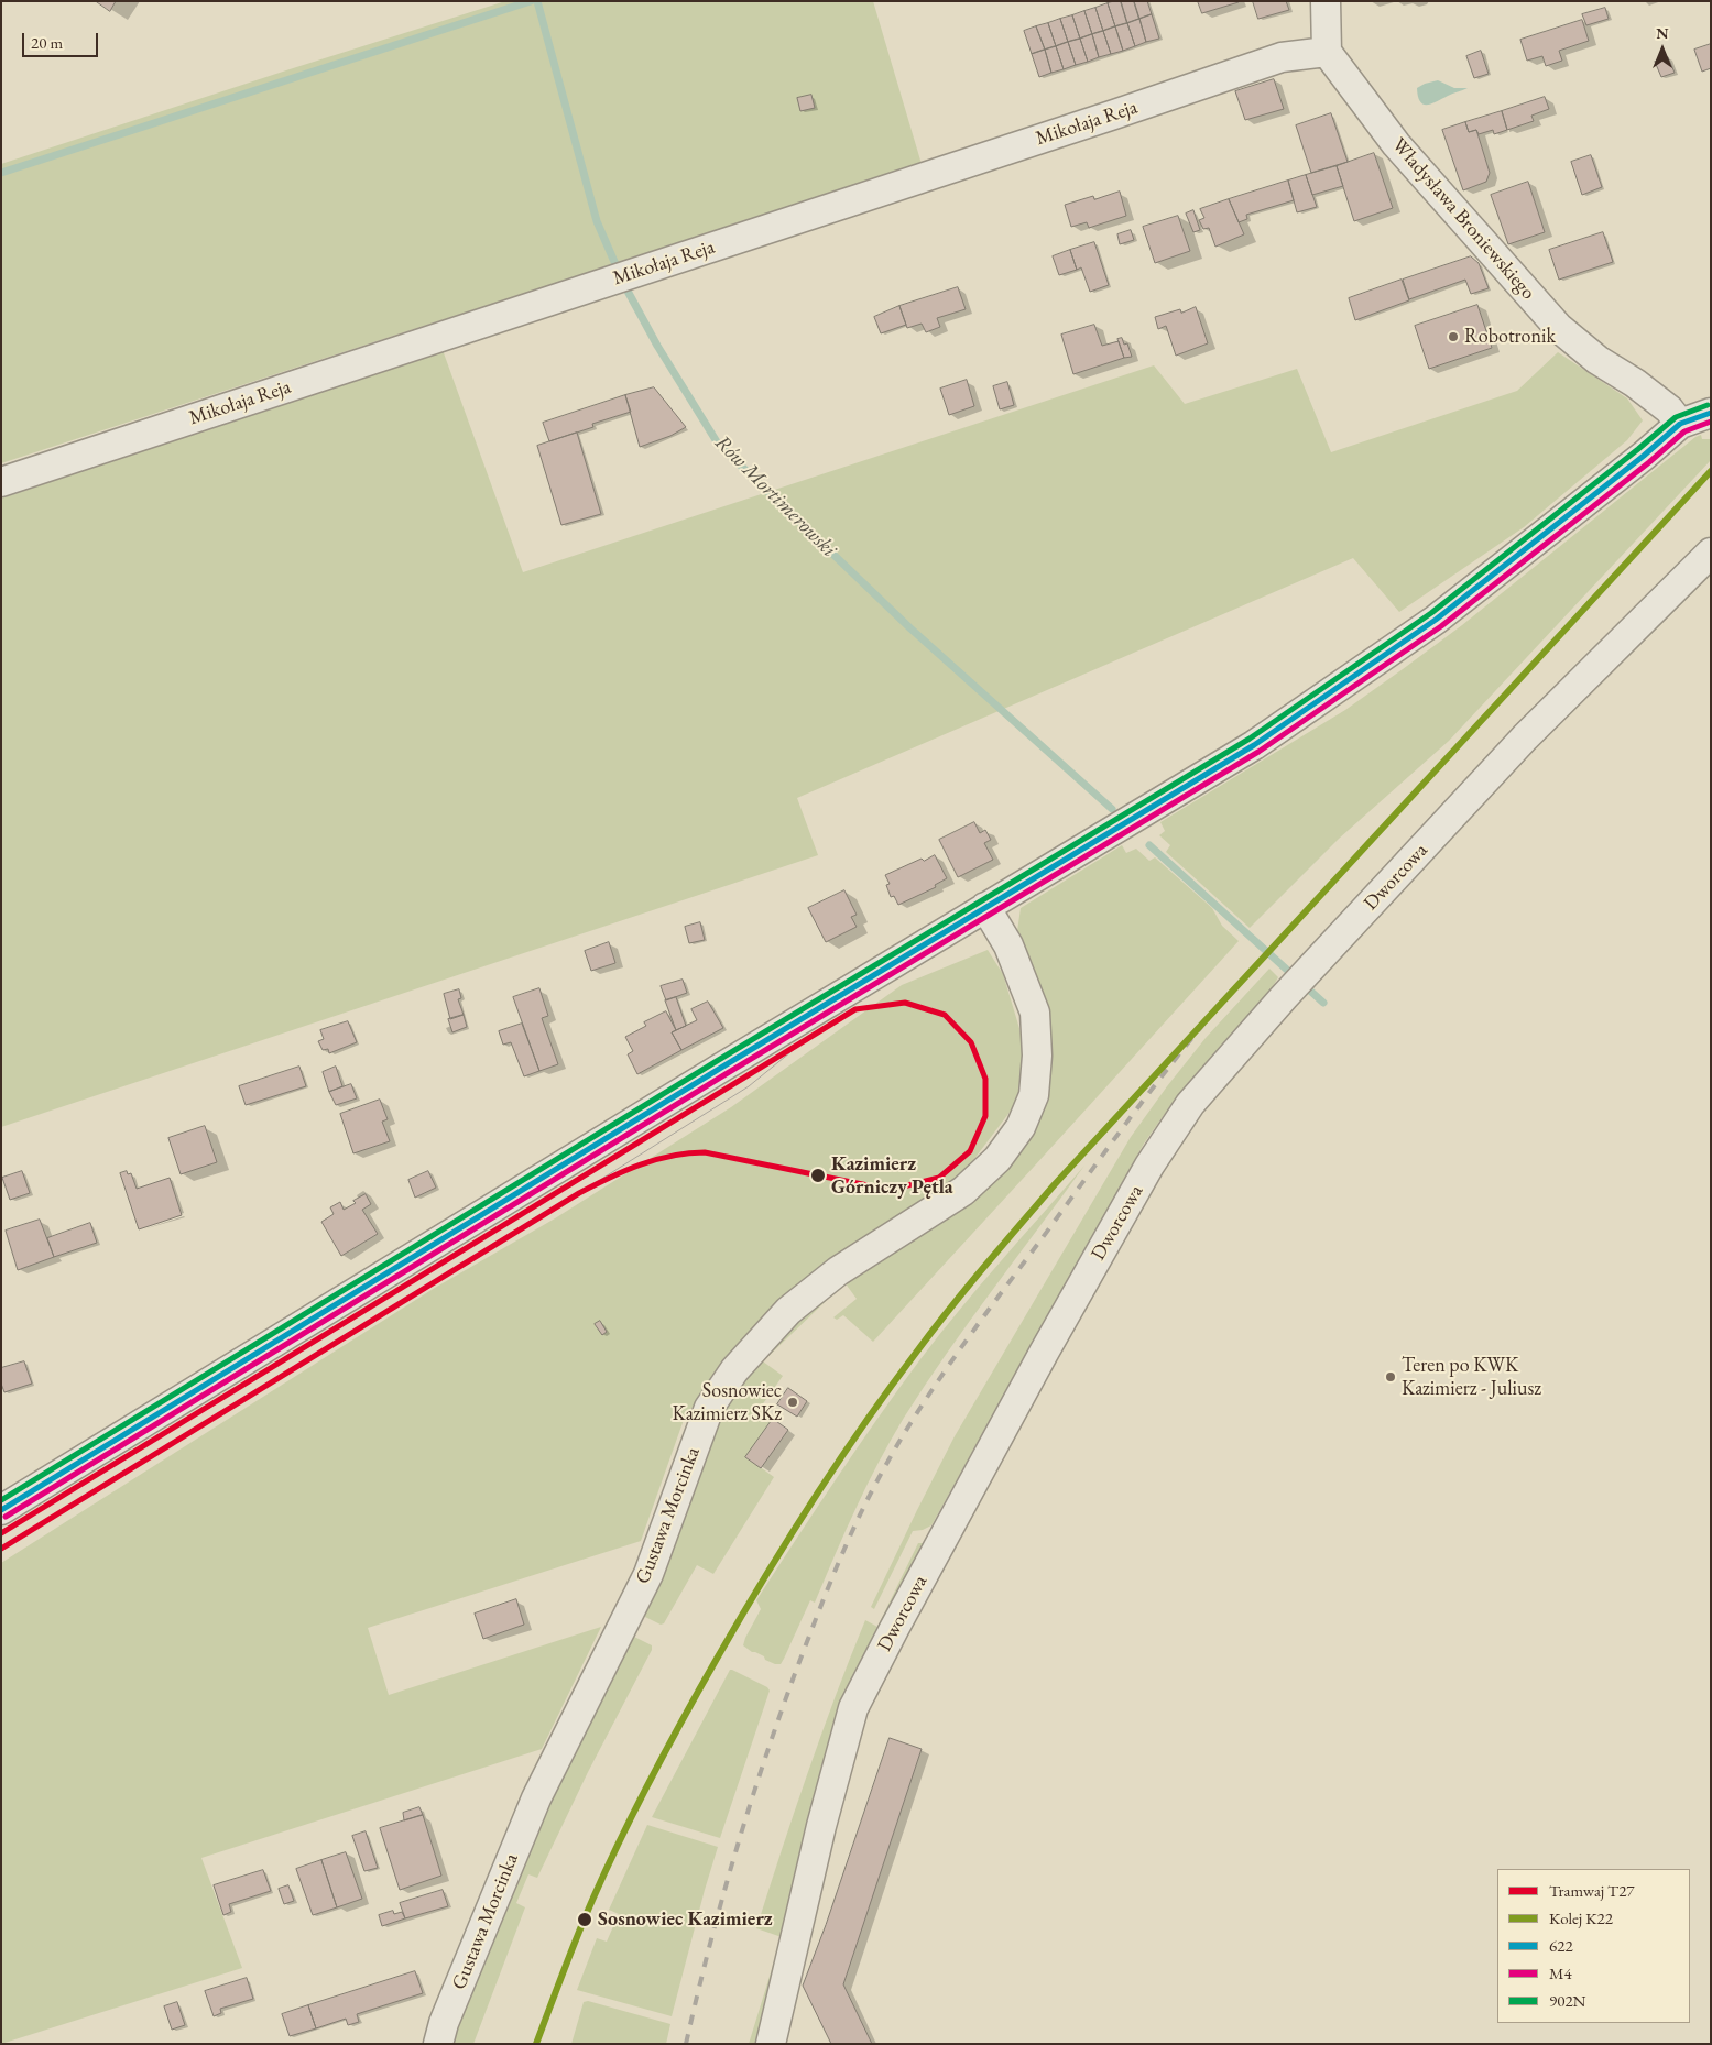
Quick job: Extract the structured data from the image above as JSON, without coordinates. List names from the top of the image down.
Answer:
{
  "streets": {
    "street": [
      "Mikołaja Reja",
      "Władysława Broniewskiego",
      "Dworcowa",
      "Gustawa Morcinka"
    ]
  },
  "crossings": [
    ["Mikołaja Reja", "Władysława Broniewskiego"]
  ],
  "water": ["Rów Mortimerowski"],
  "places": [
    "Robotronik",
    "Kazimierz Górniczy Pętla",
    "Teren po KWK Kazimierz - Juliusz",
    "Sosnowiec Kazimierz SKz",
    "Sosnowiec Kazimierz"
  ],
  "lines": [
    "transit line 902N",
    "transit line 622",
    "transit line M4",
    "rail line K22",
    "tram line T27"
  ],
  "legend": [
    "Tramwaj T27",
    "Kolej K22",
    "622",
    "M4",
    "902N"
  ],
  "scale_bar": "20 m",
  "north": "top"
}
